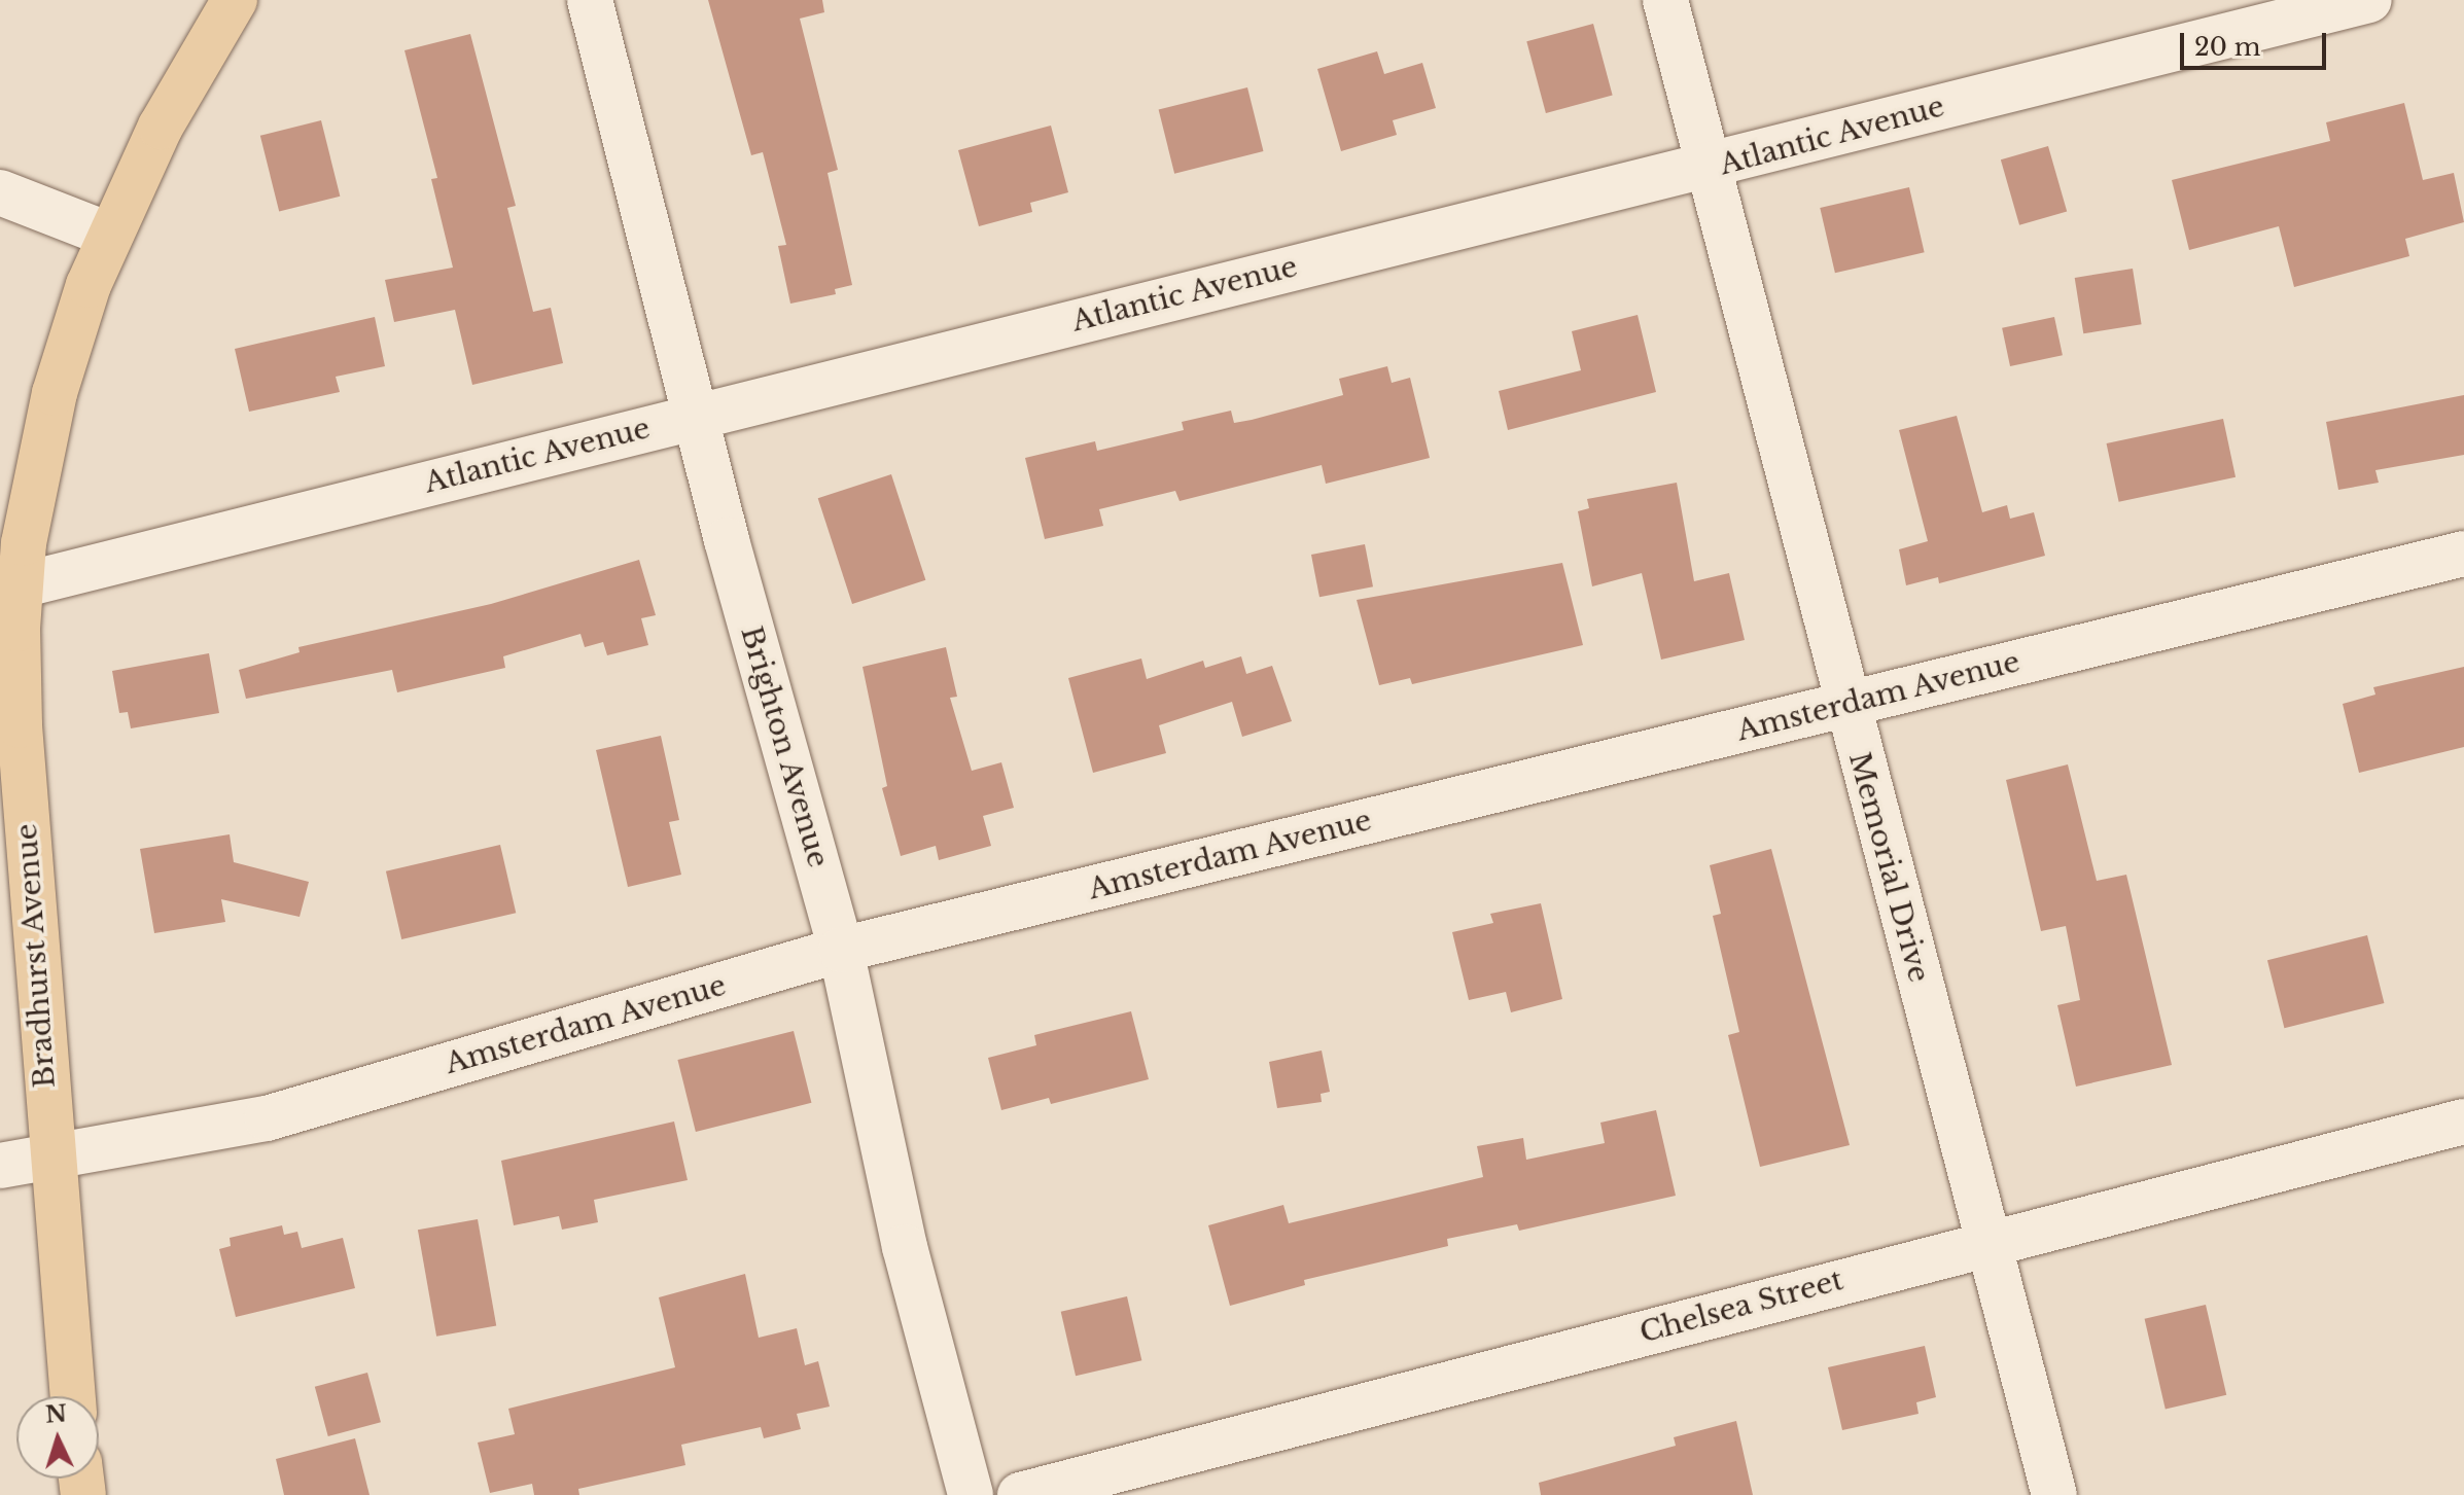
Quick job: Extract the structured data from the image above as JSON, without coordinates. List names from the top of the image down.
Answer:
{
  "streets": {
    "main road": ["Bradhurst Avenue"],
    "street": [
      "Atlantic Avenue",
      "Amsterdam Avenue",
      "Brighton Avenue",
      "Memorial Drive",
      "Chelsea Street"
    ]
  },
  "crossings": [
    ["Atlantic Avenue", "Brighton Avenue"],
    ["Atlantic Avenue", "Memorial Drive"],
    ["Atlantic Avenue", "Bradhurst Avenue"],
    ["Amsterdam Avenue", "Brighton Avenue"],
    ["Amsterdam Avenue", "Memorial Drive"],
    ["Amsterdam Avenue", "Bradhurst Avenue"],
    ["Memorial Drive", "Chelsea Street"]
  ],
  "scale_bar": "20 m",
  "north": "top"
}
